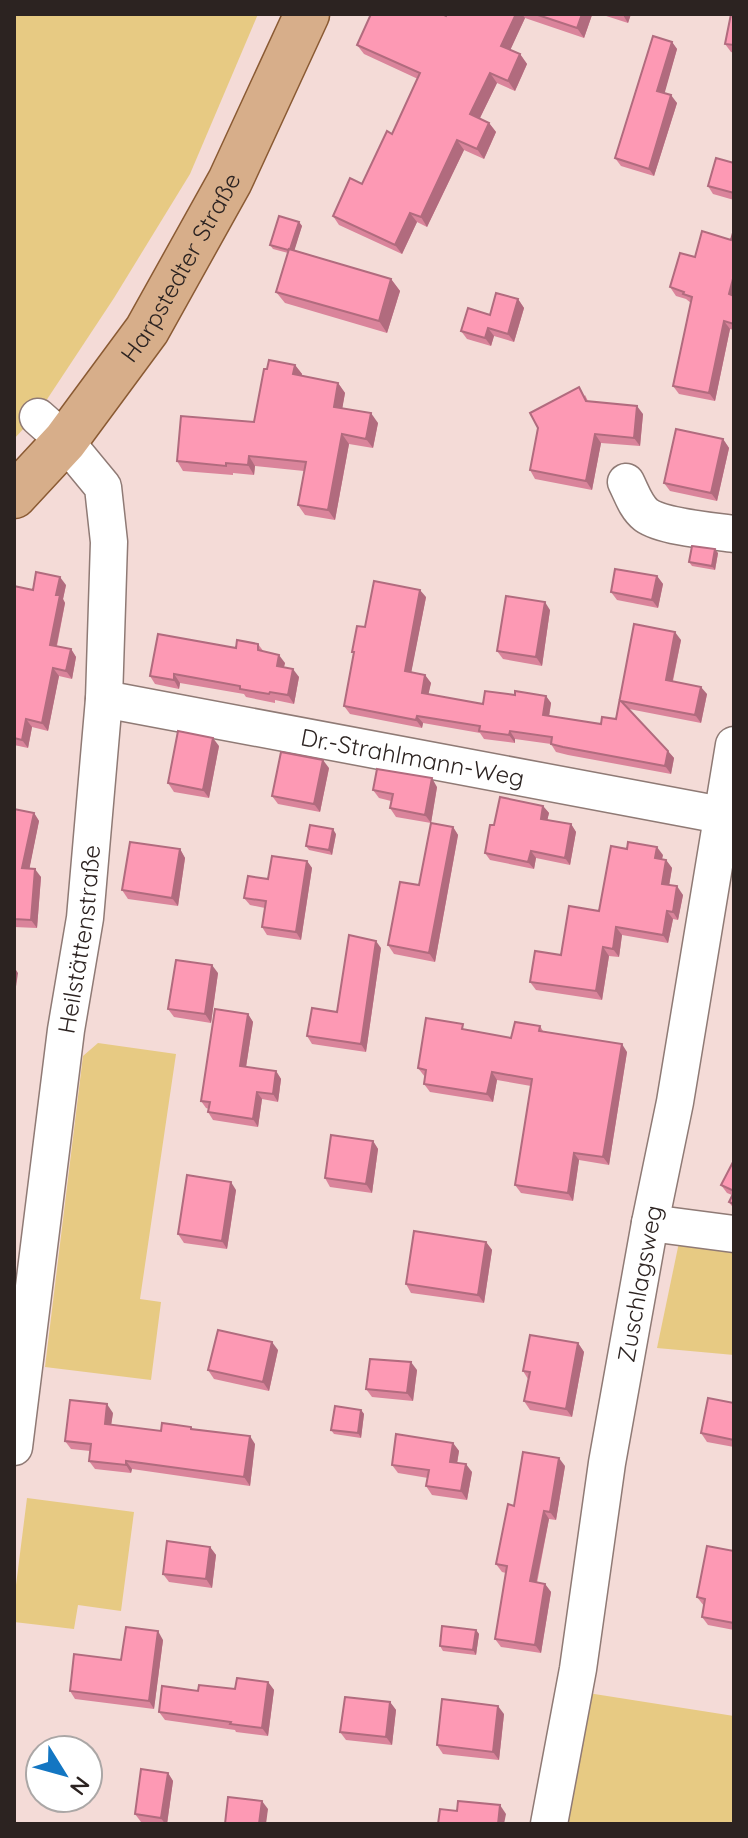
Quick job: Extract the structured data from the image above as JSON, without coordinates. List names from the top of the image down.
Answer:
{
  "streets": {
    "main road": ["Harpstedter Straße"],
    "street": ["Dr.-Strahlmann-Weg", "Heilstättenstraße", "Zuschlagsweg"]
  },
  "crossings": [
    ["Harpstedter Straße", "Heilstättenstraße"],
    ["Dr.-Strahlmann-Weg", "Heilstättenstraße"],
    ["Dr.-Strahlmann-Weg", "Zuschlagsweg"]
  ],
  "north": "bottom right"
}
